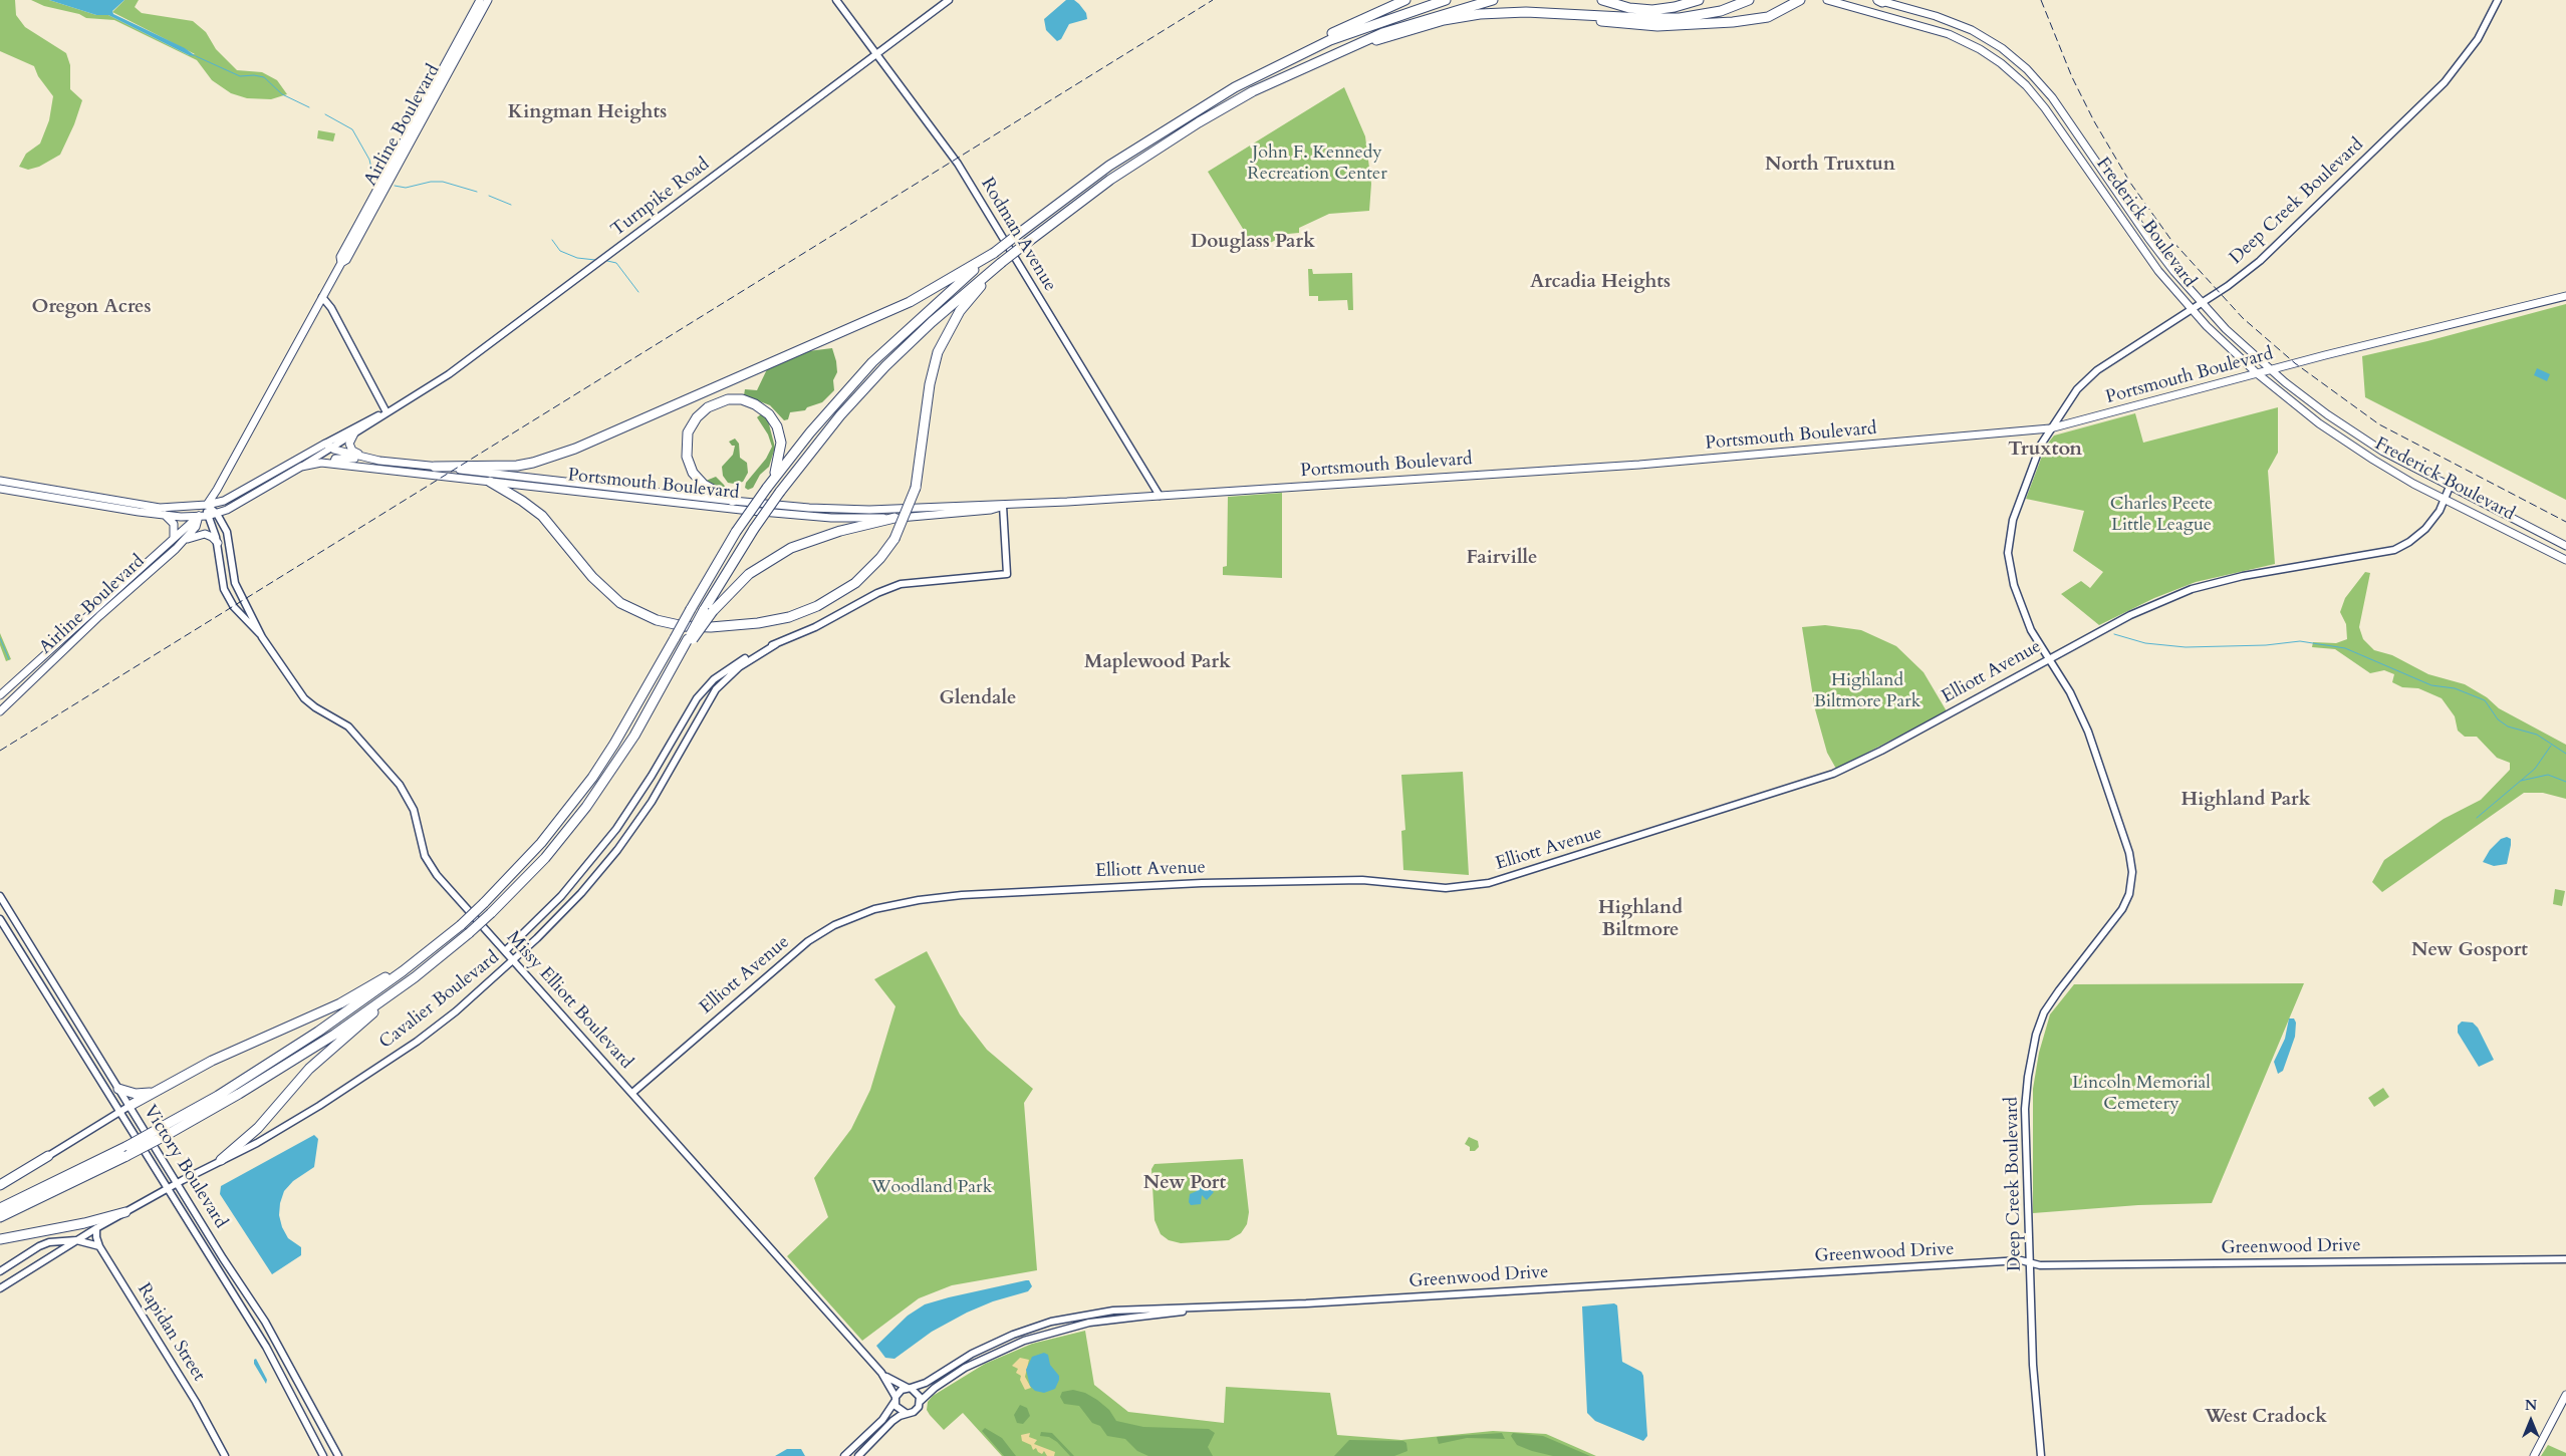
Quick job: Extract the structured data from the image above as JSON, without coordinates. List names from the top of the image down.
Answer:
{
  "streets": {
    "main road": ["Airline Boulevard", "Frederick Boulevard", "Portsmouth Boulevard"],
    "street": [
      "Turnpike Road",
      "Deep Creek Boulevard",
      "Rodman Avenue",
      "Elliott Avenue",
      "Cavalier Boulevard",
      "Missy Elliott Boulevard",
      "Victory Boulevard",
      "Greenwood Drive",
      "Rapidan Street"
    ]
  },
  "crossings": [
    ["Airline Boulevard", "Portsmouth Boulevard"],
    ["Airline Boulevard", "Missy Elliott Boulevard"],
    ["Turnpike Road", "Rodman Avenue"],
    ["Turnpike Road", "Portsmouth Boulevard"],
    ["Deep Creek Boulevard", "Frederick Boulevard"],
    ["Deep Creek Boulevard", "Portsmouth Boulevard"],
    ["Deep Creek Boulevard", "Elliott Avenue"],
    ["Deep Creek Boulevard", "Greenwood Drive"],
    ["Frederick Boulevard", "Portsmouth Boulevard"],
    ["Frederick Boulevard", "Elliott Avenue"],
    ["Rodman Avenue", "Portsmouth Boulevard"],
    ["Portsmouth Boulevard", "Cavalier Boulevard"],
    ["Portsmouth Boulevard", "Missy Elliott Boulevard"],
    ["Elliott Avenue", "Missy Elliott Boulevard"],
    ["Cavalier Boulevard", "Missy Elliott Boulevard"],
    ["Cavalier Boulevard", "Victory Boulevard"],
    ["Missy Elliott Boulevard", "Greenwood Drive"]
  ],
  "districts": [
    "Kingman Heights",
    "North Truxtun",
    "Douglass Park",
    "Arcadia Heights",
    "Oregon Acres",
    "Truxton",
    "Fairville",
    "Maplewood Park",
    "Glendale",
    "Highland Park",
    "Highland Biltmore",
    "New Gosport",
    "New Port",
    "West Cradock"
  ],
  "parks": [
    "John F. Kennedy Recreation Center",
    "Charles Peete Little League",
    "Highland Biltmore Park",
    "Lincoln Memorial Cemetery",
    "Woodland Park"
  ],
  "north": "top"
}
